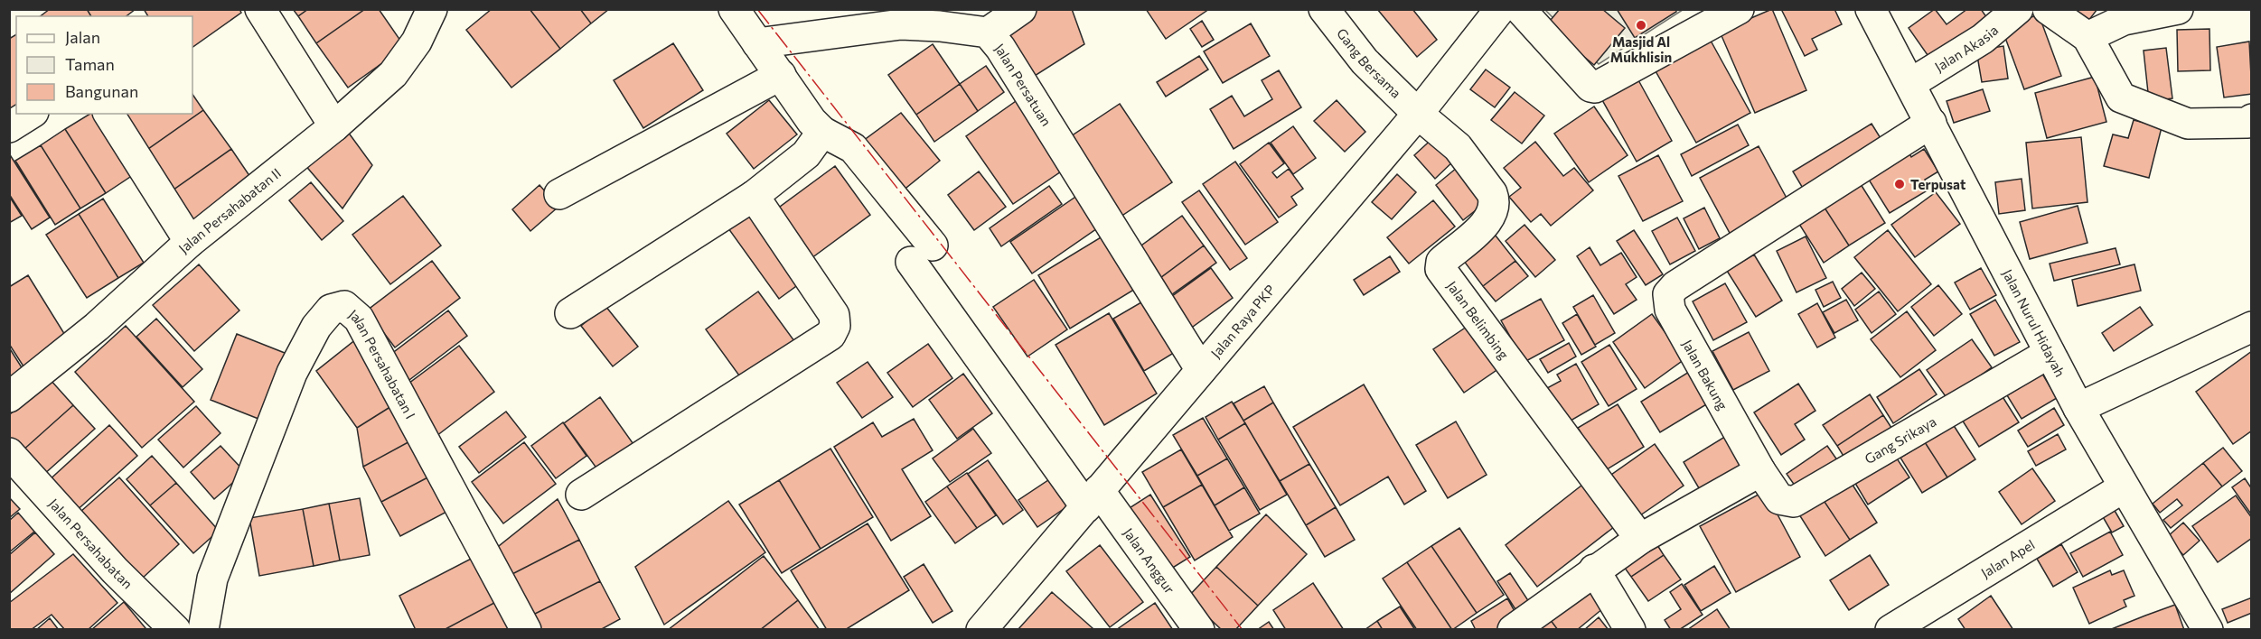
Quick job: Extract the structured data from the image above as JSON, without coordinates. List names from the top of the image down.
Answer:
{
  "streets": {
    "street": [
      "Jalan Akasia",
      "Gang Bersama",
      "Jalan Persatuan",
      "Jalan Persahabatan II",
      "Jalan Belimbing",
      "Jalan Raya PKP",
      "Jalan Nurul Hidayah",
      "Jalan Persahabatan I",
      "Jalan Bakung",
      "Gang Srikaya",
      "Jalan Persahabatan",
      "Jalan Apel",
      "Jalan Anggur"
    ]
  },
  "crossings": [
    ["Jalan Akasia", "Jalan Nurul Hidayah"],
    ["Gang Bersama", "Jalan Belimbing"],
    ["Gang Bersama", "Jalan Raya PKP"],
    ["Jalan Persatuan", "Jalan Raya PKP"],
    ["Jalan Belimbing", "Jalan Raya PKP"],
    ["Jalan Raya PKP", "Jalan Anggur"],
    ["Jalan Nurul Hidayah", "Jalan Bakung"],
    ["Jalan Nurul Hidayah", "Gang Srikaya"],
    ["Jalan Nurul Hidayah", "Jalan Apel"],
    ["Jalan Bakung", "Gang Srikaya"]
  ],
  "places": ["Masjid Al Mukhlisin", "Terpusat"],
  "legend": ["Jalan", "Taman", "Bangunan"]
}
